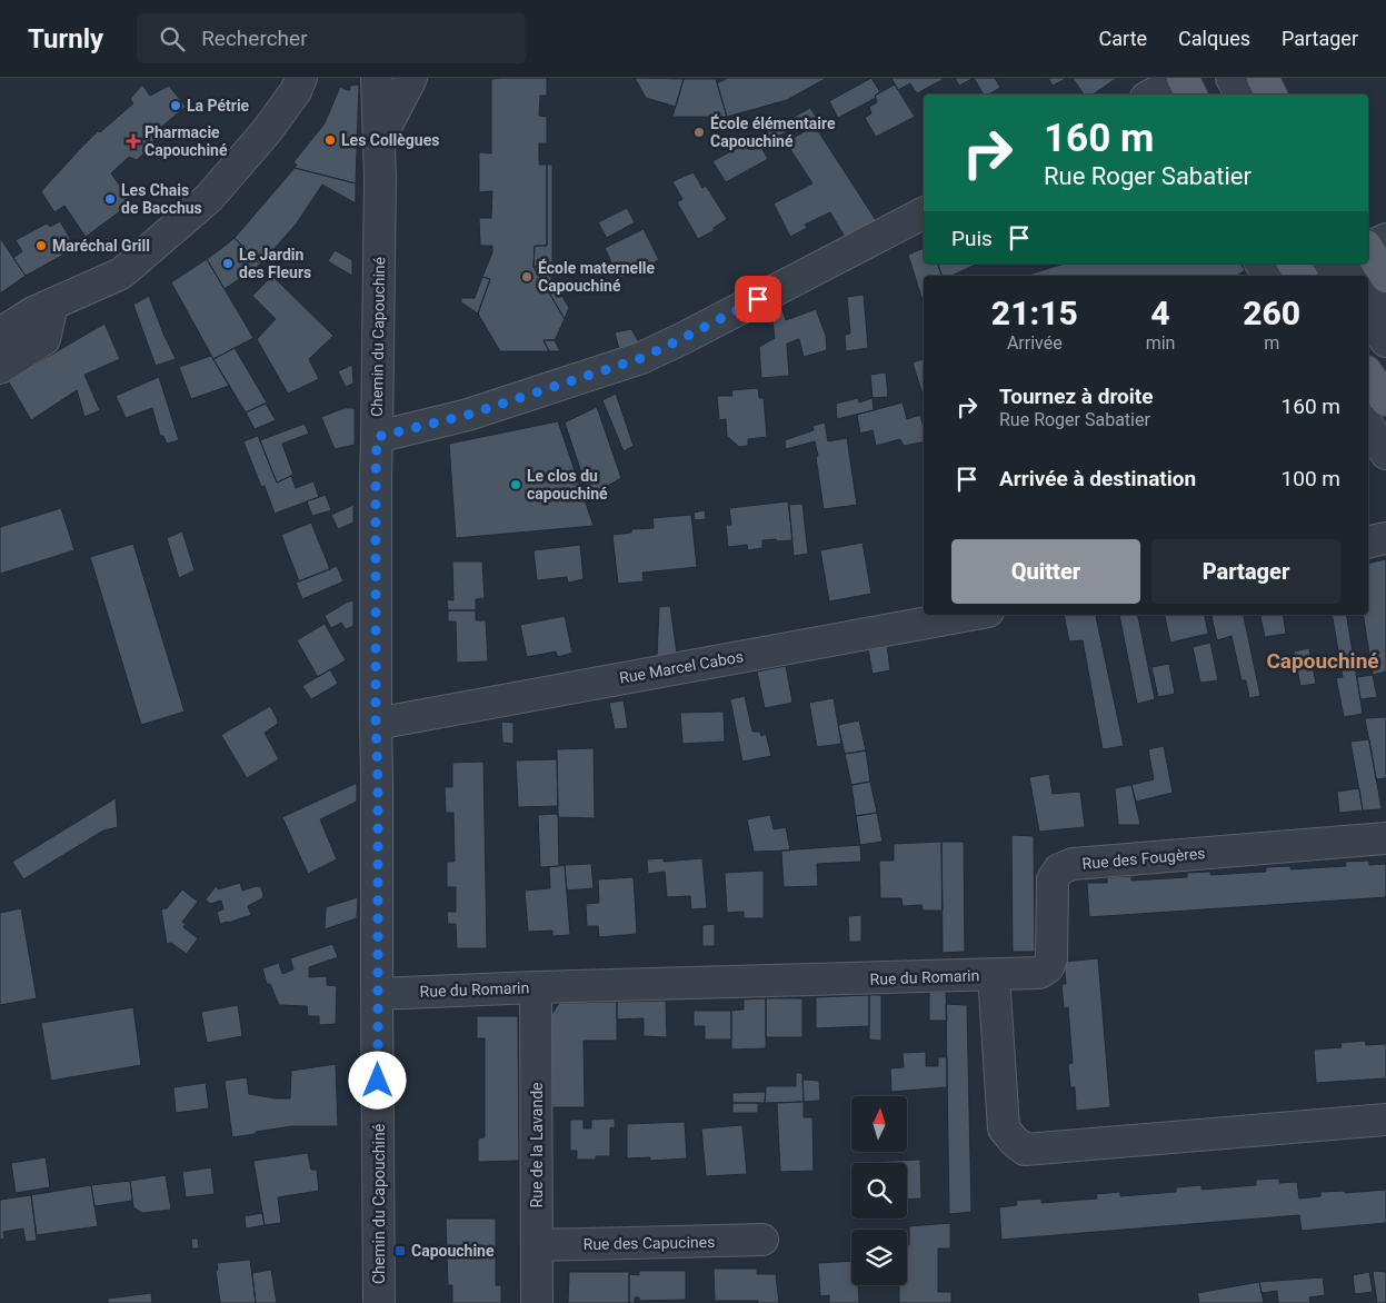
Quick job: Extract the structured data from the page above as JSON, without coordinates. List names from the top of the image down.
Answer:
{
  "streets": {
    "street": [
      "Chemin du Capouchiné",
      "Rue Marcel Cabos",
      "Rue des Fougères",
      "Rue du Romarin",
      "Rue de la Lavande",
      "Rue des Capucines"
    ]
  },
  "crossings": [
    ["Chemin du Capouchiné", "Rue Marcel Cabos"],
    ["Chemin du Capouchiné", "Rue du Romarin"],
    ["Rue des Fougères", "Rue du Romarin"],
    ["Rue du Romarin", "Rue de la Lavande"],
    ["Rue de la Lavande", "Rue des Capucines"]
  ],
  "districts": ["Capouchiné"],
  "places": {
    "other": [
      "La Pétrie",
      "École élémentaire Capouchiné",
      "Les Collègues",
      "Les Chais de Bacchus",
      "Maréchal Grill",
      "Le Jardin des Fleurs",
      "École maternelle Capouchiné",
      "Le clos du capouchiné"
    ],
    "health": ["Pharmacie Capouchiné"],
    "transit": ["Capouchine"]
  },
  "north": "top",
  "page": {
    "header": "Turnly",
    "search": "Rechercher",
    "nav": ["Carte", "Calques", "Partager"],
    "turn": ["160 m", "Rue Roger Sabatier"],
    "then": "Puis",
    "eta": [
      "21:15",
      "Arrivée",
      "4",
      "min",
      "260",
      "m"
    ],
    "list": [
      {
        "name": "Tournez à droite",
        "note": "Rue Roger Sabatier",
        "value": "160 m"
      },
      {
        "name": "Arrivée à destination",
        "value": "100 m"
      }
    ],
    "buttons": ["Quitter", "Partager"]
  }
}
